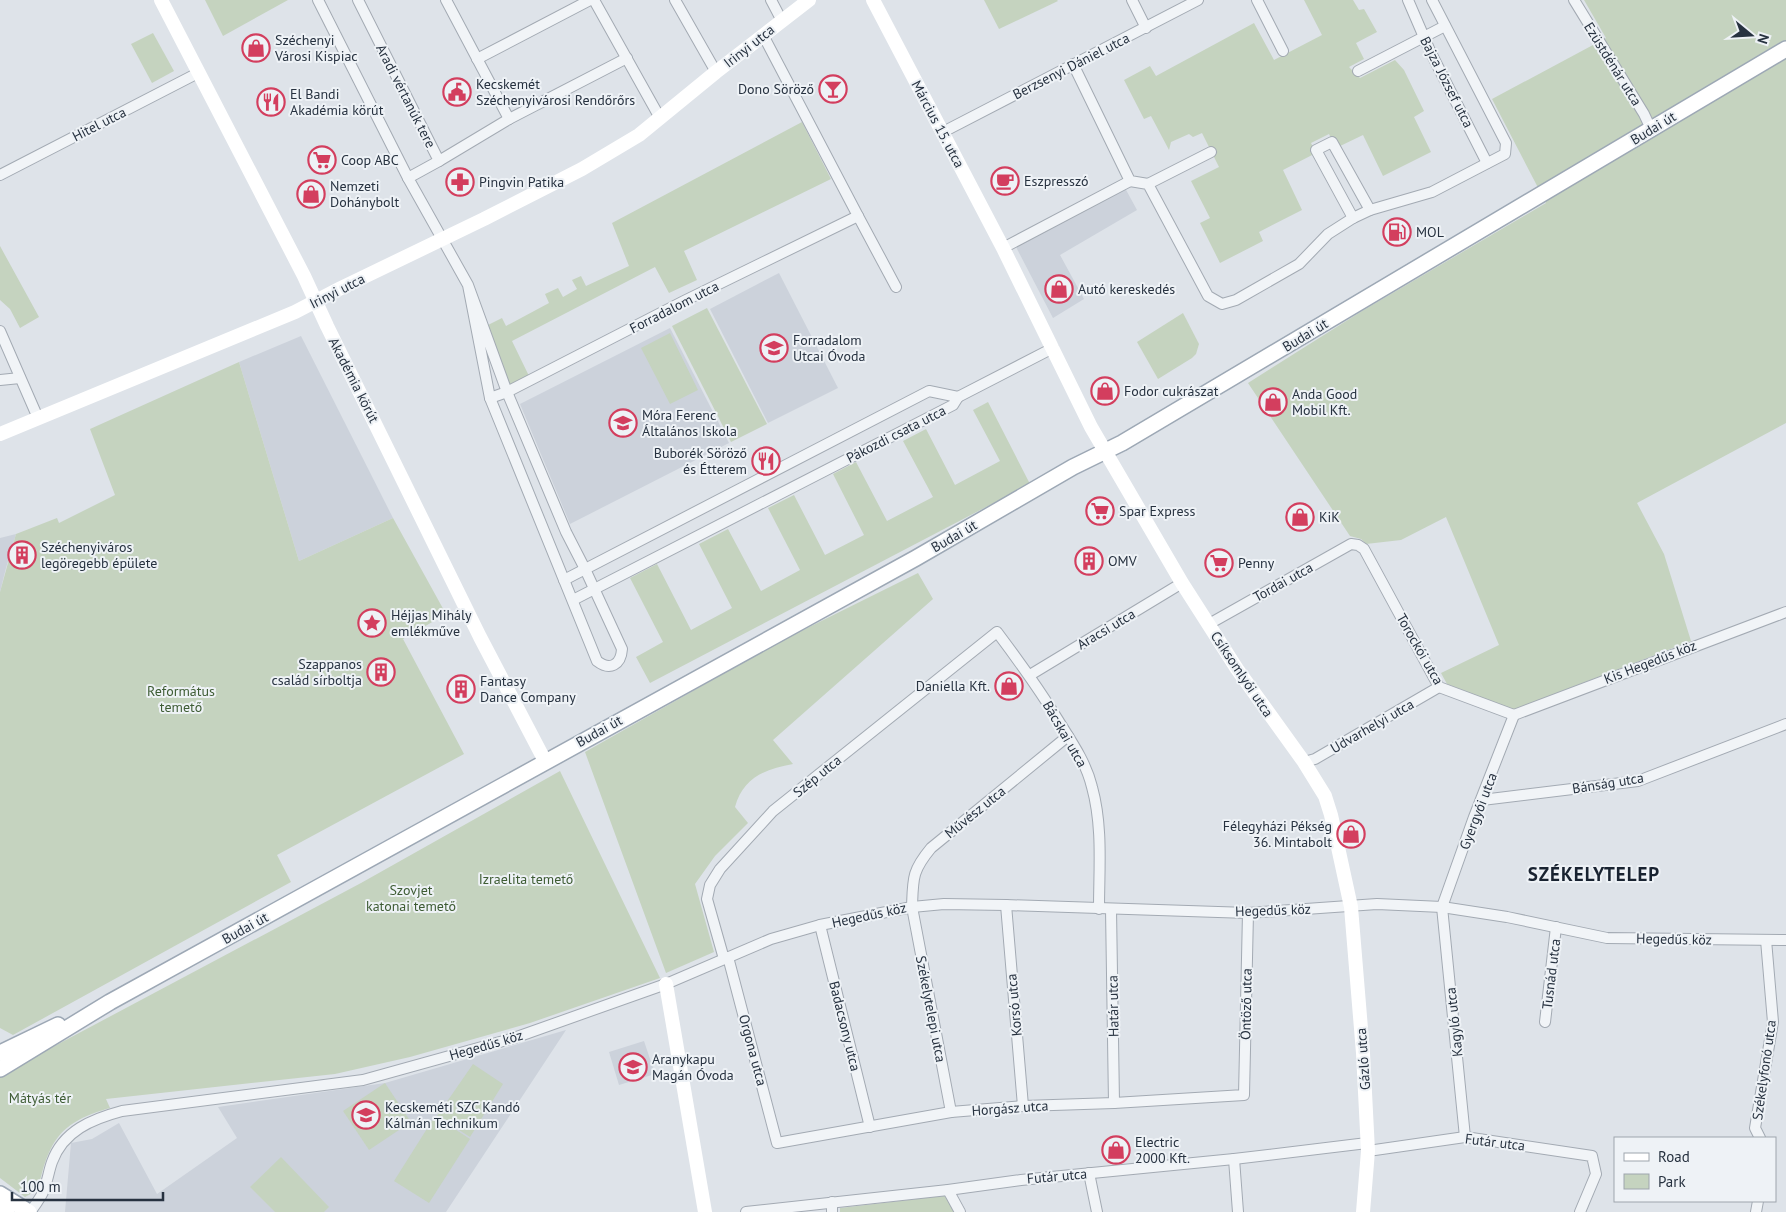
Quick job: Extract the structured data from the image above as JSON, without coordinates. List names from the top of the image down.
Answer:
{
  "streets": {
    "main road": ["Budai út"],
    "street": [
      "Irinyi utca",
      "Ezüstdénár utca",
      "Berzsenyi Dániel utca",
      "Bajza József utca",
      "Aradi vértanúk tere",
      "Hitel utca",
      "Március 15. utca",
      "Forradalom utca",
      "Akadémia körút",
      "Pákozdi csata utca",
      "Tordai utca",
      "Aracsi utca",
      "Torockói utca",
      "Kis Hegedűs köz",
      "Csíksomlyói utca",
      "Udvarhelyi utca",
      "Bácskai utca",
      "Szép utca",
      "Bánság utca",
      "Gyergyói utca",
      "Művész utca",
      "Hegedűs köz",
      "Tusnád utca",
      "Öntöző utca",
      "Korsó utca",
      "Határ utca",
      "Székelytelepi utca",
      "Kagyló utca",
      "Badacsony utca",
      "Orgona utca",
      "Gázló utca",
      "Székelyfonó utca",
      "Horgász utca",
      "Futár utca"
    ]
  },
  "crossings": [
    ["Irinyi utca", "Akadémia körút"],
    ["Ezüstdénár utca", "Budai út"],
    ["Berzsenyi Dániel utca", "Március 15. utca"],
    ["Hitel utca", "Akadémia körút"],
    ["Március 15. utca", "Budai út"],
    ["Március 15. utca", "Csíksomlyói utca"],
    ["Budai út", "Akadémia körút"],
    ["Budai út", "Csíksomlyói utca"],
    ["Tordai utca", "Torockói utca"],
    ["Tordai utca", "Csíksomlyói utca"],
    ["Aracsi utca", "Csíksomlyói utca"],
    ["Aracsi utca", "Bácskai utca"],
    ["Torockói utca", "Kis Hegedűs köz"],
    ["Torockói utca", "Udvarhelyi utca"],
    ["Torockói utca", "Gyergyói utca"],
    ["Kis Hegedűs köz", "Gyergyói utca"],
    ["Csíksomlyói utca", "Udvarhelyi utca"],
    ["Csíksomlyói utca", "Hegedűs köz"],
    ["Csíksomlyói utca", "Gázló utca"],
    ["Bácskai utca", "Szép utca"],
    ["Bácskai utca", "Művész utca"],
    ["Bácskai utca", "Hegedűs köz"],
    ["Szép utca", "Hegedűs köz"],
    ["Szép utca", "Orgona utca"],
    ["Bánság utca", "Gyergyói utca"],
    ["Gyergyói utca", "Hegedűs köz"],
    ["Gyergyói utca", "Kagyló utca"],
    ["Művész utca", "Hegedűs köz"],
    ["Művész utca", "Székelytelepi utca"],
    ["Hegedűs köz", "Tusnád utca"],
    ["Hegedűs köz", "Öntöző utca"],
    ["Hegedűs köz", "Korsó utca"],
    ["Hegedűs köz", "Határ utca"],
    ["Hegedűs köz", "Székelytelepi utca"],
    ["Hegedűs köz", "Kagyló utca"],
    ["Hegedűs köz", "Badacsony utca"],
    ["Hegedűs köz", "Orgona utca"],
    ["Hegedűs köz", "Gázló utca"],
    ["Hegedűs köz", "Székelyfonó utca"],
    ["Öntöző utca", "Horgász utca"],
    ["Korsó utca", "Horgász utca"],
    ["Határ utca", "Horgász utca"],
    ["Székelytelepi utca", "Horgász utca"],
    ["Kagyló utca", "Futár utca"],
    ["Badacsony utca", "Horgász utca"],
    ["Orgona utca", "Horgász utca"],
    ["Gázló utca", "Futár utca"]
  ],
  "districts": ["SZÉKELYTELEP"],
  "parks": [
    "Református temető",
    "Izraelita temető",
    "Szovjet katonai temető",
    "Mátyás tér"
  ],
  "places": {
    "shop": [
      "Széchenyi Városi Kispiac",
      "Nemzeti Dohánybolt",
      "Autó kereskedés",
      "Fodor cukrászat",
      "Anda Good Mobil Kft.",
      "KiK",
      "Daniella Kft.",
      "Félegyházi Pékség 36. Mintabolt",
      "Electric 2000 Kft."
    ],
    "bar": ["Dono Söröző"],
    "public building": ["Kecskemét Széchenyivárosi Rendőrőrs"],
    "restaurant": ["El Bandi Akadémia körút", "Buborék Söröző és Étterem"],
    "supermarket": ["Coop ABC", "Spar Express", "Penny"],
    "cafe": ["Eszpresszó"],
    "pharmacy": ["Pingvin Patika"],
    "fuel station": ["MOL"],
    "school or university": [
      "Forradalom Utcai Óvoda",
      "Móra Ferenc Általános Iskola",
      "Aranykapu Magán Óvoda",
      "Kecskeméti SZC Kandó Kálmán Technikum"
    ],
    "building": [
      "Széchenyiváros legöregebb épülete",
      "OMV",
      "Szappanos család sírboltja",
      "Fantasy Dance Company"
    ],
    "place": ["Héjjas Mihály emlékműve"]
  },
  "legend": ["Road", "Park"],
  "scale_bar": "100 m",
  "north": "right"
}
